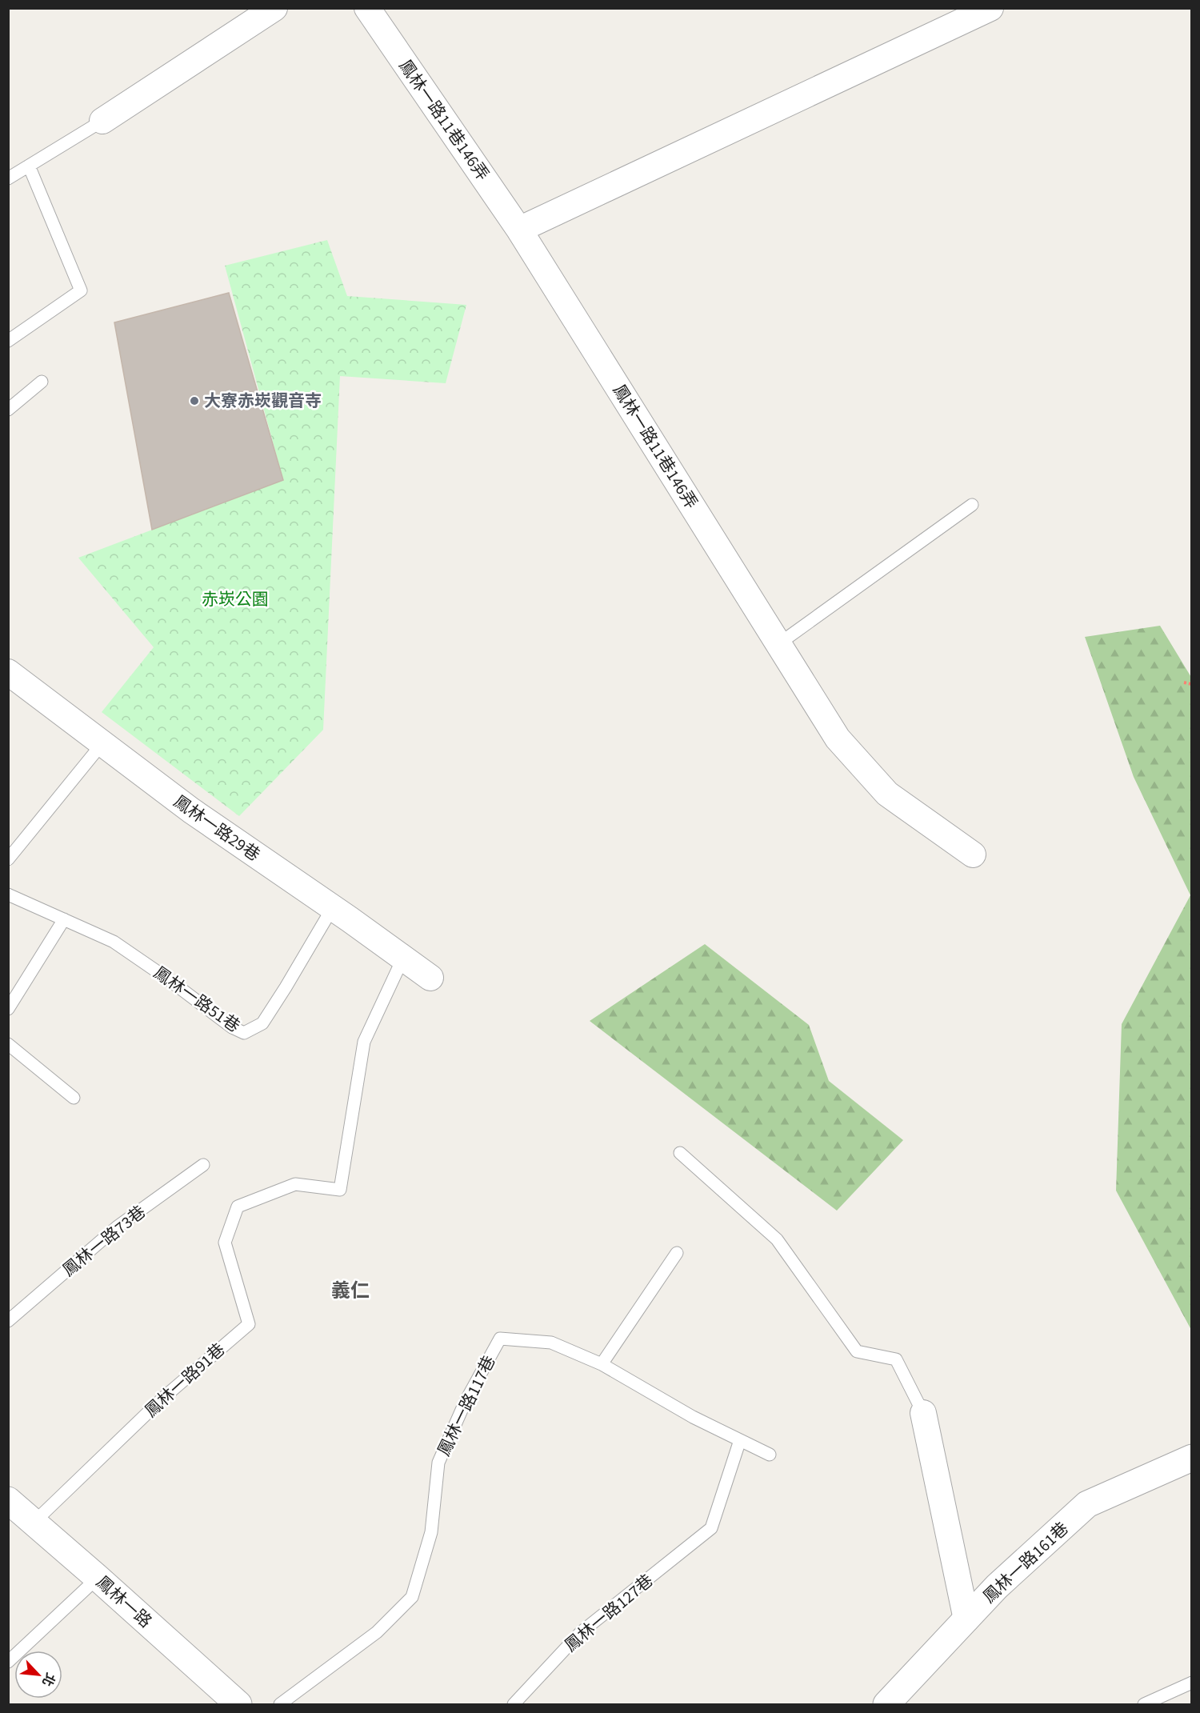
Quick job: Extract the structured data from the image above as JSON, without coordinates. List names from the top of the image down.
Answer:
{
  "streets": {
    "street": [
      "鳳林一路11巷146弄",
      "鳳林一路29巷",
      "鳳林一路161巷",
      "鳳林一路"
    ],
    "lane": [
      "鳳林一路51巷",
      "鳳林一路73巷",
      "鳳林一路91巷",
      "鳳林一路117巷",
      "鳳林一路127巷"
    ]
  },
  "crossings": [
    ["鳳林一路29巷", "鳳林一路51巷"],
    ["鳳林一路29巷", "鳳林一路91巷"],
    ["鳳林一路91巷", "鳳林一路"],
    ["鳳林一路117巷", "鳳林一路127巷"]
  ],
  "districts": ["義仁"],
  "parks": ["赤崁公園"],
  "places": ["大寮赤崁觀音寺"],
  "north": "bottom right"
}
